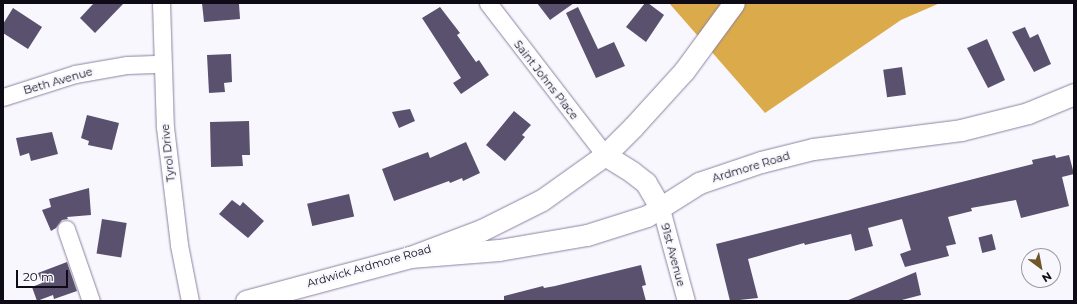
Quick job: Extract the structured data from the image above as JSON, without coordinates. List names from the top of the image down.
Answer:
{
  "streets": {
    "street": [
      "Saint Johns Place",
      "Beth Avenue",
      "Tyrol Drive",
      "Ardmore Road",
      "91st Avenue",
      "Ardwick Ardmore Road"
    ]
  },
  "crossings": [
    ["Saint Johns Place", "Ardwick Ardmore Road"],
    ["Beth Avenue", "Tyrol Drive"],
    ["Ardmore Road", "91st Avenue"],
    ["Ardmore Road", "Ardwick Ardmore Road"]
  ],
  "scale_bar": "20 m",
  "north": "bottom right"
}
